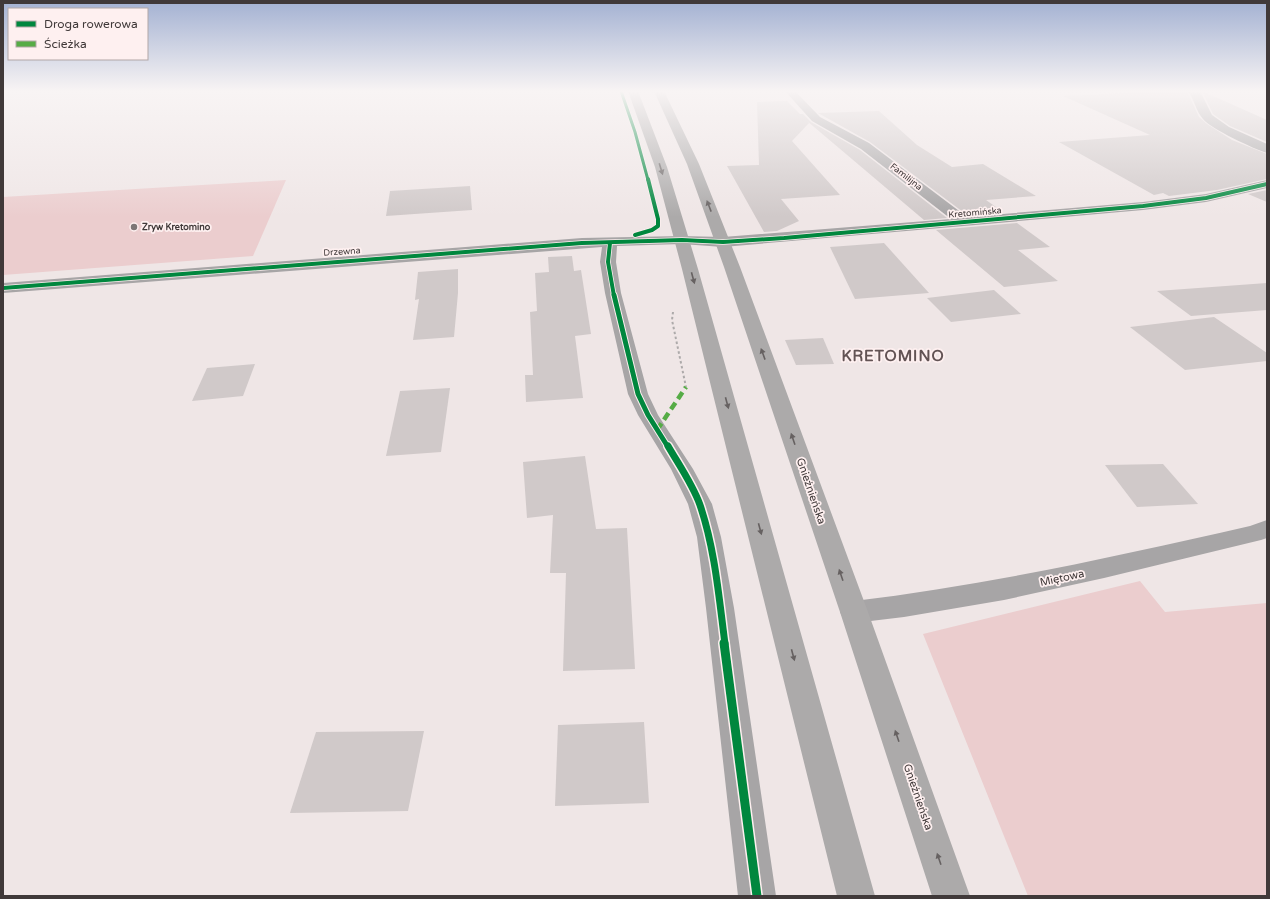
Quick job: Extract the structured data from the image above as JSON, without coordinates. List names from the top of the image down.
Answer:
{
  "streets": {
    "main road": ["Gnieźnieńska"],
    "street": [
      "Familijna",
      "Kretomińska",
      "Drzewna",
      "Miętowa"
    ]
  },
  "crossings": [
    ["Familijna", "Kretomińska"],
    ["Kretomińska", "Drzewna"],
    ["Kretomińska", "Gnieźnieńska"],
    ["Gnieźnieńska", "Miętowa"]
  ],
  "districts": ["KRETOMINO"],
  "places": ["Zryw Kretomino"],
  "legend": ["Droga rowerowa", "Ścieżka"]
}
